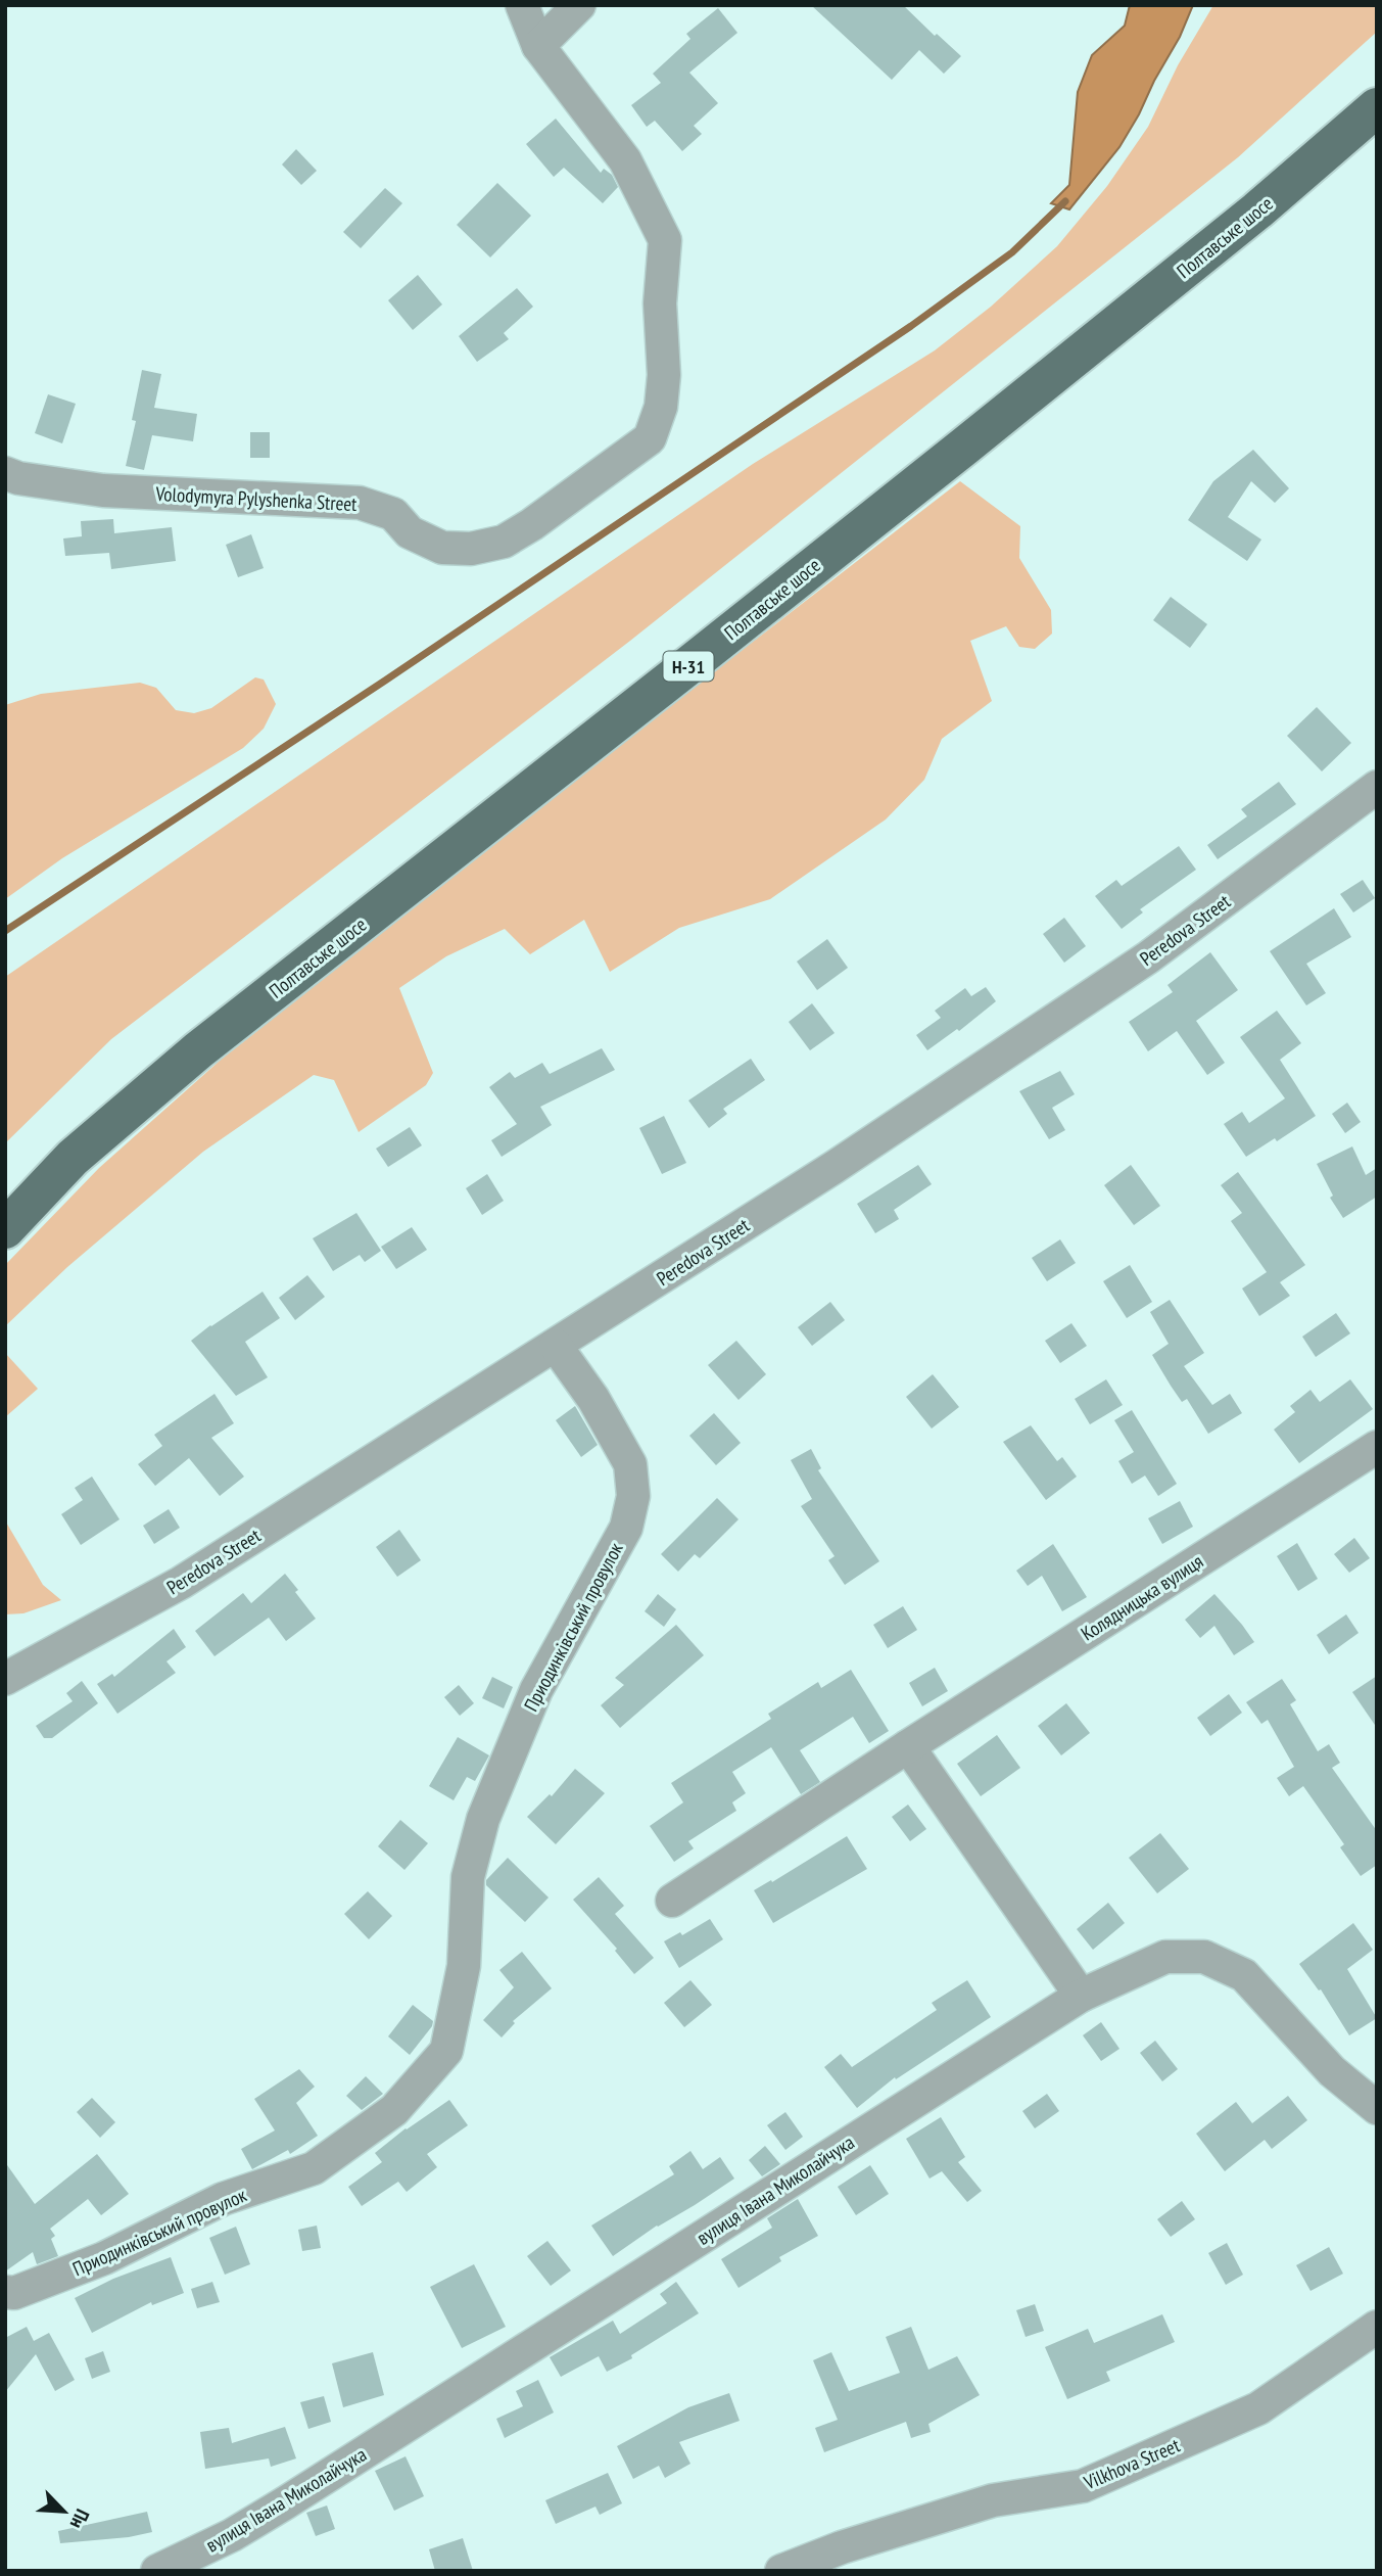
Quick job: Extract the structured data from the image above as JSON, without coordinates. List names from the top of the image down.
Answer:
{
  "streets": {
    "main road": ["Полтавське шосе", "Н-31"],
    "street": [
      "Volodymyra Pylyshenka Street",
      "Peredova Street",
      "Колядницька вулиця",
      "Приодинківський провулок",
      "вулиця Івана Миколайчука",
      "Vilkhova Street"
    ]
  },
  "crossings": [
    ["Peredova Street", "Приодинківський провулок"]
  ],
  "north": "bottom right"
}
